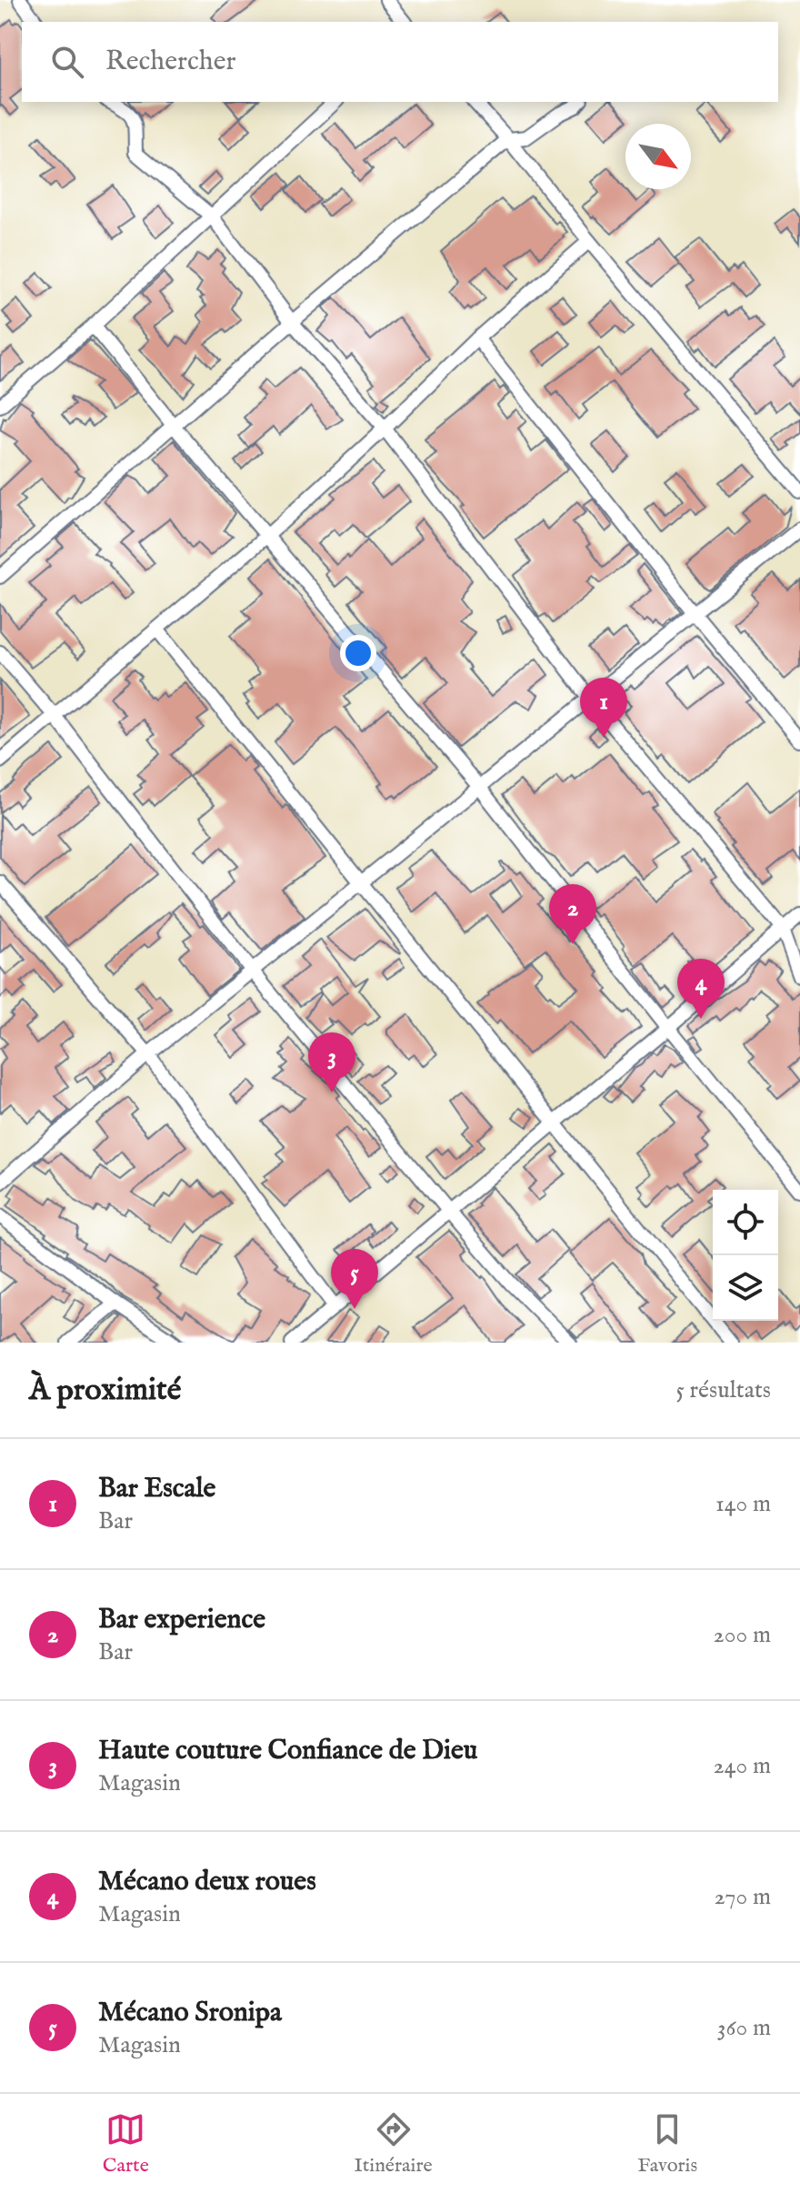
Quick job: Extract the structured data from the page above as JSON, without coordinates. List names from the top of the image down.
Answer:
{
  "north": "bottom right",
  "page": {
    "search": "Rechercher",
    "pins": [
      "1",
      "2",
      "4",
      "3",
      "5"
    ],
    "heading": ["À proximité", "5 résultats"],
    "list": [
      {
        "mark": "1",
        "name": "Bar Escale",
        "note": "Bar",
        "value": "140 m"
      },
      {
        "mark": "2",
        "name": "Bar experience",
        "note": "Bar",
        "value": "200 m"
      },
      {
        "mark": "3",
        "name": "Haute couture Confiance de Dieu",
        "note": "Magasin",
        "value": "240 m"
      },
      {
        "mark": "4",
        "name": "Mécano deux roues",
        "note": "Magasin",
        "value": "270 m"
      },
      {
        "mark": "5",
        "name": "Mécano Sronipa",
        "note": "Magasin",
        "value": "360 m"
      }
    ],
    "nav": ["Carte", "Itinéraire", "Favoris"]
  }
}
